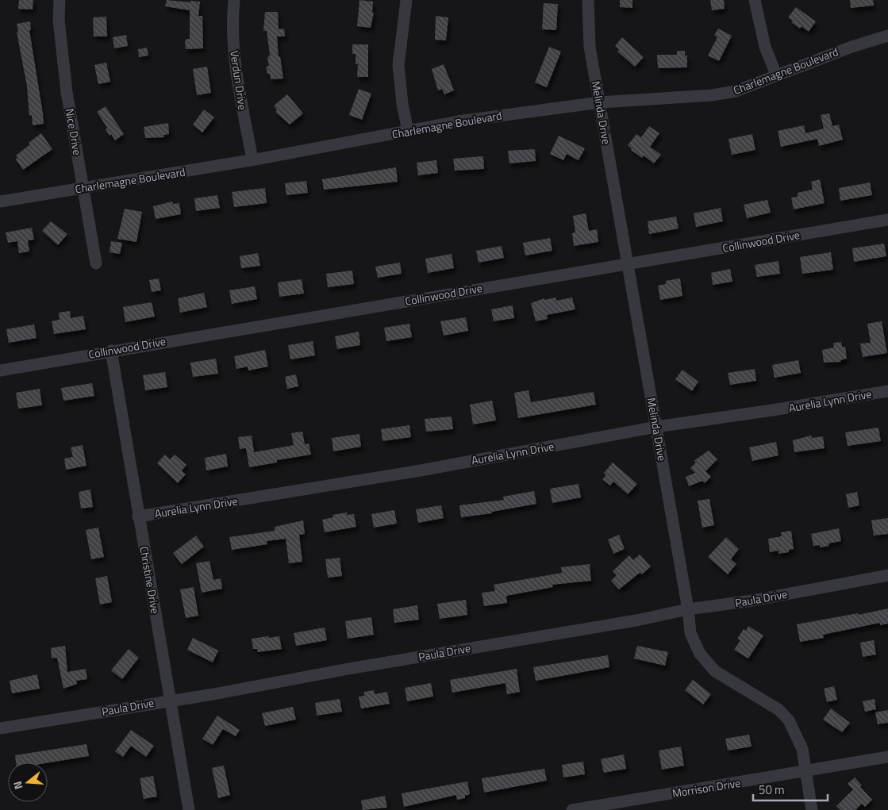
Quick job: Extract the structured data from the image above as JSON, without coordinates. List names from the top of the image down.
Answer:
{
  "streets": {
    "street": [
      "Charlemagne Boulevard",
      "Verdun Drive",
      "Melinda Drive",
      "Nice Drive",
      "Collinwood Drive",
      "Aurelia Lynn Drive",
      "Christine Drive",
      "Paula Drive",
      "Morrison Drive"
    ]
  },
  "crossings": [
    ["Charlemagne Boulevard", "Verdun Drive"],
    ["Charlemagne Boulevard", "Melinda Drive"],
    ["Charlemagne Boulevard", "Nice Drive"],
    ["Melinda Drive", "Collinwood Drive"],
    ["Melinda Drive", "Aurelia Lynn Drive"],
    ["Melinda Drive", "Paula Drive"],
    ["Melinda Drive", "Morrison Drive"],
    ["Collinwood Drive", "Christine Drive"],
    ["Aurelia Lynn Drive", "Christine Drive"],
    ["Christine Drive", "Paula Drive"]
  ],
  "scale_bar": "50 m",
  "north": "left"
}
